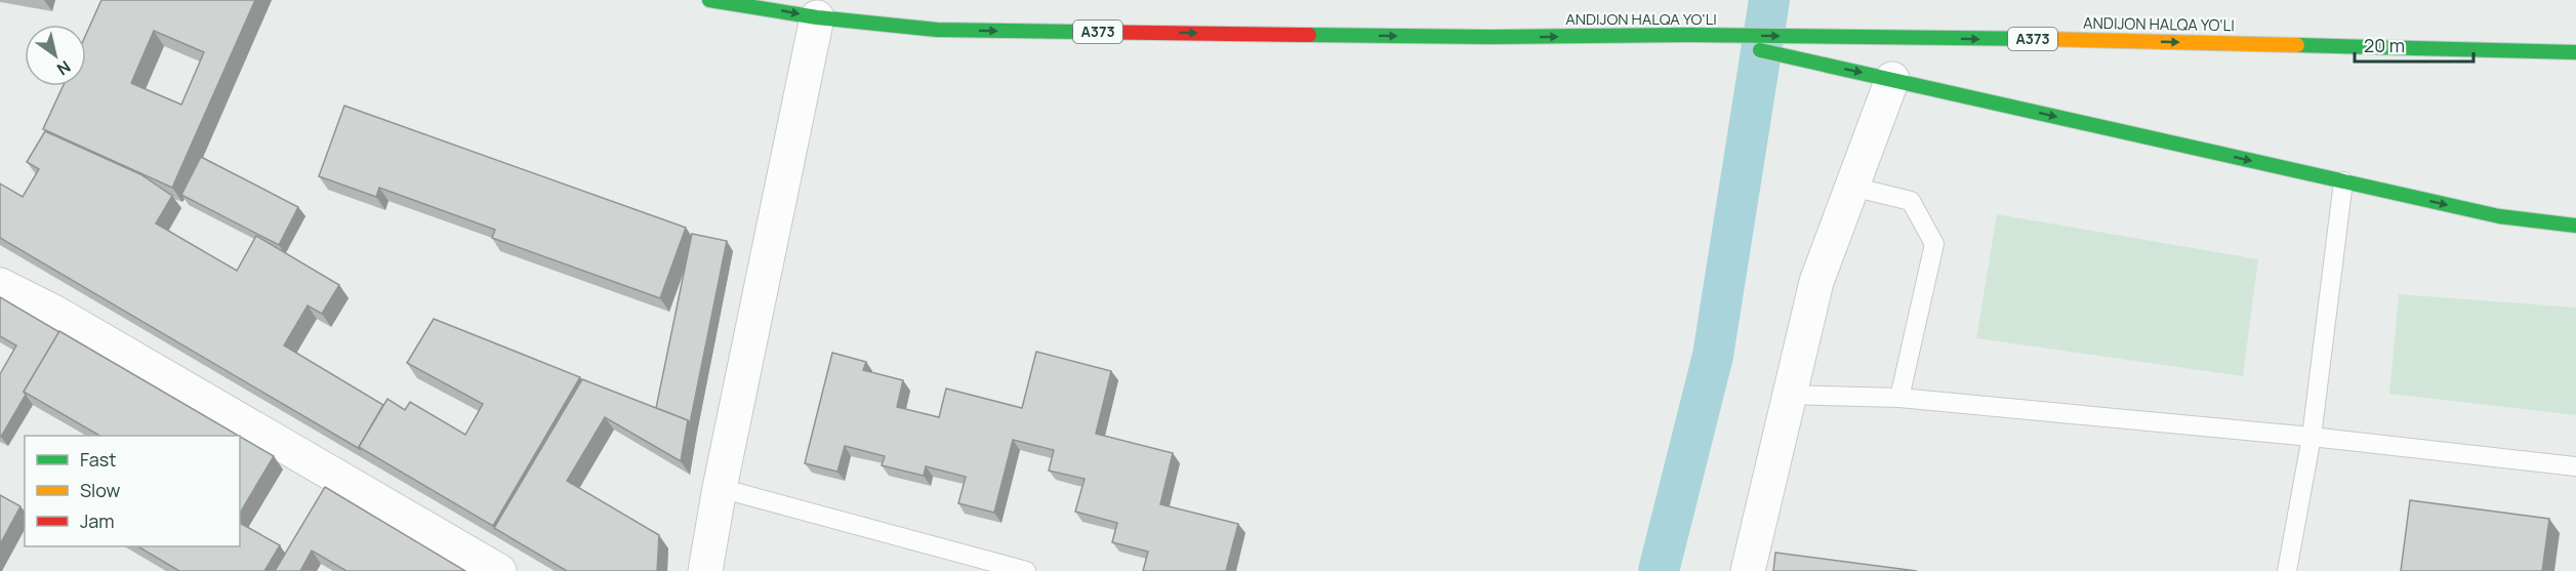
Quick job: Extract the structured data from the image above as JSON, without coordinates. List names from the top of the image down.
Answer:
{
  "streets": {
    "highway": ["ANDIJON HALQA YO‘LI", "A373"]
  },
  "legend": ["Fast", "Slow", "Jam"],
  "scale_bar": "20 m",
  "north": "bottom right"
}
